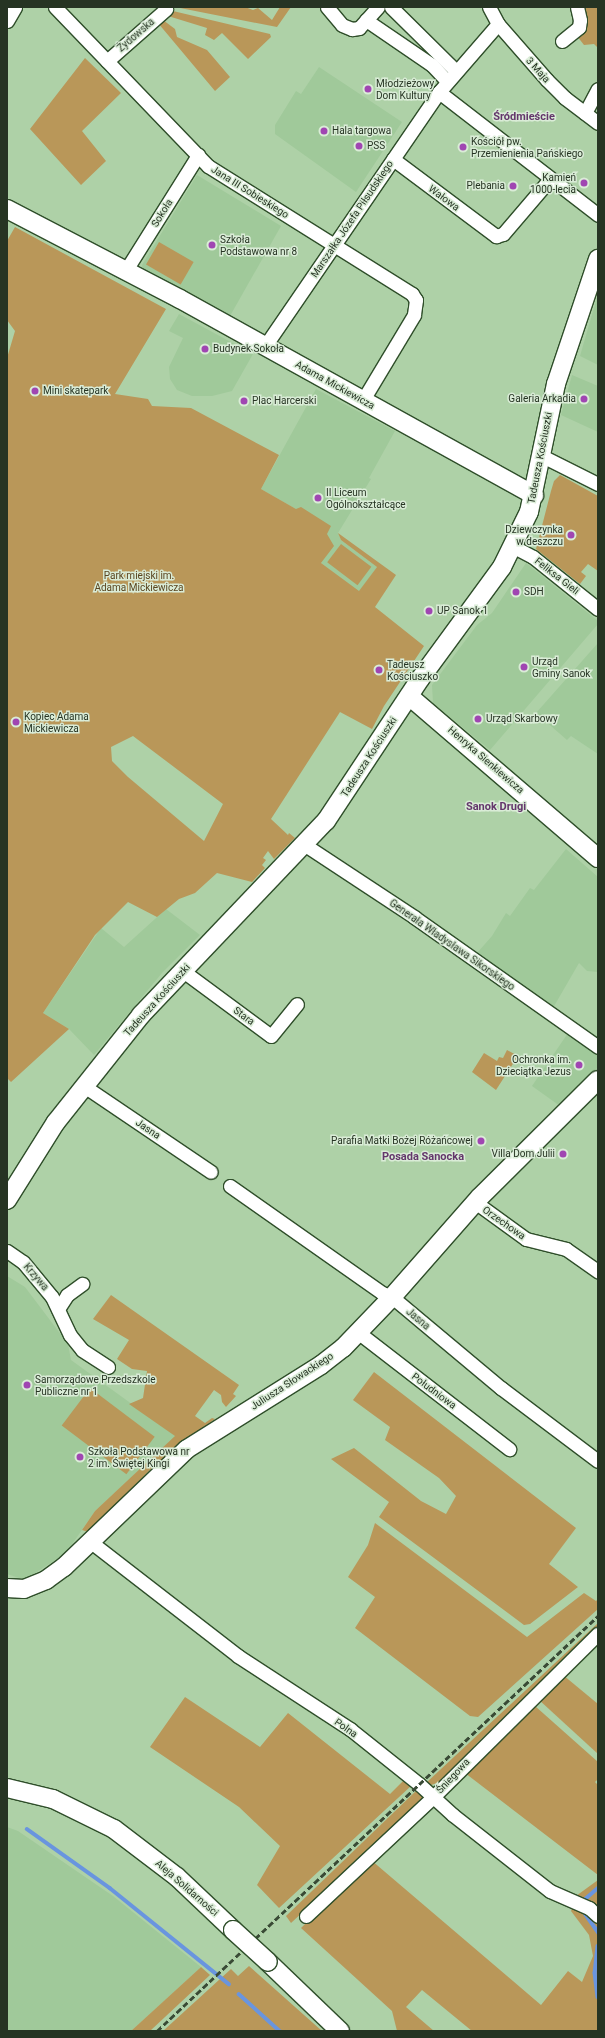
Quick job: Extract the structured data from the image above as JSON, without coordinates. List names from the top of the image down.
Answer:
{
  "streets": {
    "street": [
      "Żydowska",
      "3 Maja",
      "Jana III Sobieskiego",
      "Wałowa",
      "Sokoła",
      "Marszałka Józefa Piłsudskiego",
      "Adama Mickiewicza",
      "Tadeusza Kościuszki",
      "Feliksa Gieli",
      "Henryka Sienkiewicza",
      "Generała Władysława Sikorskiego",
      "Stara",
      "Jasna",
      "Orzechowa",
      "Krzywa",
      "Juliusza Słowackiego",
      "Południowa",
      "Polna",
      "Śniegowa",
      "Aleja Solidarności"
    ]
  },
  "crossings": [
    ["Żydowska", "Jana III Sobieskiego"],
    ["3 Maja", "Marszałka Józefa Piłsudskiego"],
    ["Jana III Sobieskiego", "Sokoła"],
    ["Jana III Sobieskiego", "Marszałka Józefa Piłsudskiego"],
    ["Jana III Sobieskiego", "Adama Mickiewicza"],
    ["Wałowa", "Marszałka Józefa Piłsudskiego"],
    ["Sokoła", "Adama Mickiewicza"],
    ["Marszałka Józefa Piłsudskiego", "Adama Mickiewicza"],
    ["Adama Mickiewicza", "Tadeusza Kościuszki"],
    ["Tadeusza Kościuszki", "Feliksa Gieli"],
    ["Tadeusza Kościuszki", "Henryka Sienkiewicza"],
    ["Tadeusza Kościuszki", "Generała Władysława Sikorskiego"],
    ["Tadeusza Kościuszki", "Stara"],
    ["Tadeusza Kościuszki", "Jasna"],
    ["Jasna", "Juliusza Słowackiego"],
    ["Orzechowa", "Juliusza Słowackiego"],
    ["Juliusza Słowackiego", "Południowa"],
    ["Juliusza Słowackiego", "Polna"],
    ["Polna", "Śniegowa"]
  ],
  "districts": ["Śródmieście", "Sanok Drugi", "Posada Sanocka"],
  "parks": ["Park miejski im. Adama Mickiewicza"],
  "places": [
    "Młodzieżowy Dom Kultury",
    "Hala targowa",
    "PSS",
    "Kościół pw. Przemienienia Pańskiego",
    "Kamień 1000-lecia",
    "Plebania",
    "Szkoła Podstawowa nr 8",
    "Budynek Sokoła",
    "Mini skatepark",
    "Galeria Arkadia",
    "Plac Harcerski",
    "II Liceum Ogólnokształcące",
    "Dziewczynka w deszczu",
    "SDH",
    "UP Sanok 1",
    "Urząd Gminy Sanok",
    "Tadeusz Kościuszko",
    "Urząd Skarbowy",
    "Kopiec Adama Mickiewicza",
    "Ochronka im. Dzieciątka Jezus",
    "Parafia Matki Bożej Różańcowej",
    "Villa Dom Julii",
    "Samorządowe Przedszkole Publiczne nr 1",
    "Szkoła Podstawowa nr 2 im. Świętej Kingi"
  ]
}
